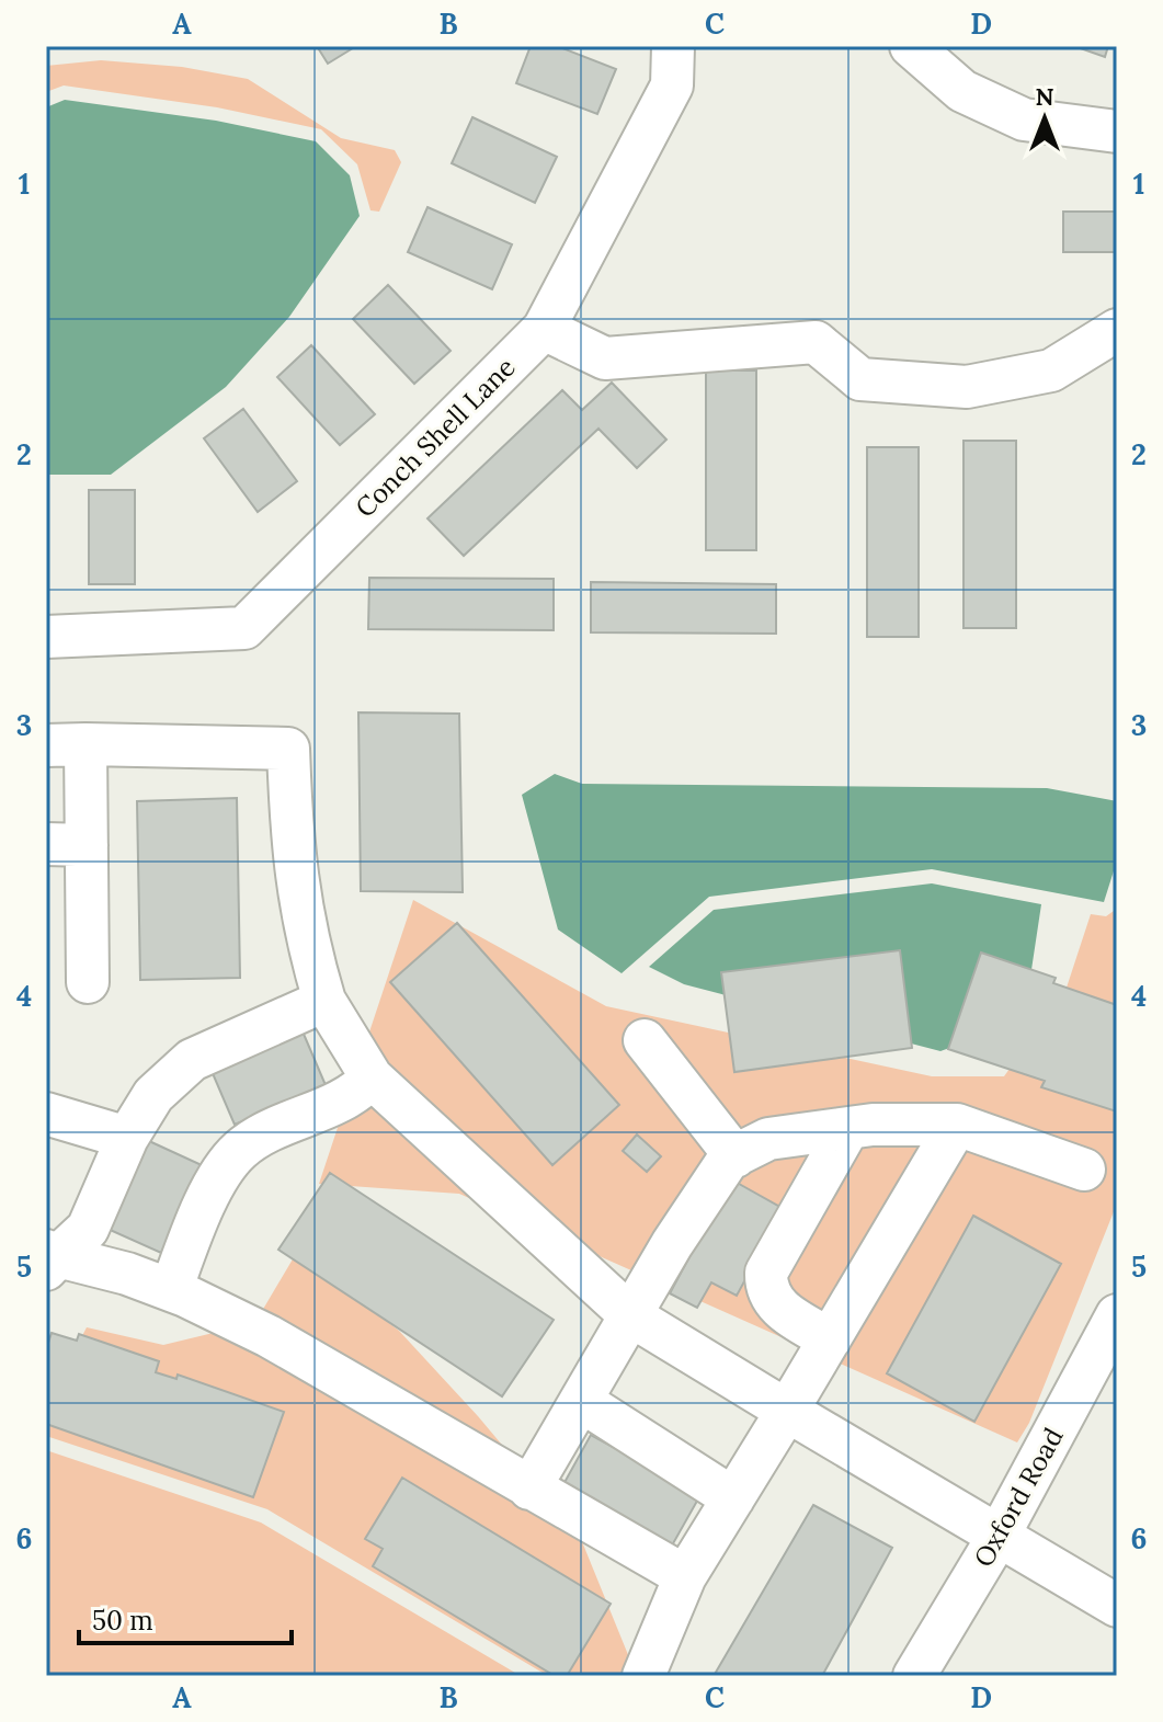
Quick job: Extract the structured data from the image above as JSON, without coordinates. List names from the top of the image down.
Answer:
{
  "streets": {
    "street": ["Conch Shell Lane", "Oxford Road"]
  },
  "scale_bar": "50 m",
  "north": "top",
  "grid": {
    "columns": [
      "A",
      "B",
      "C",
      "D"
    ],
    "rows": [
      "1",
      "2",
      "3",
      "4",
      "5",
      "6"
    ]
  }
}
